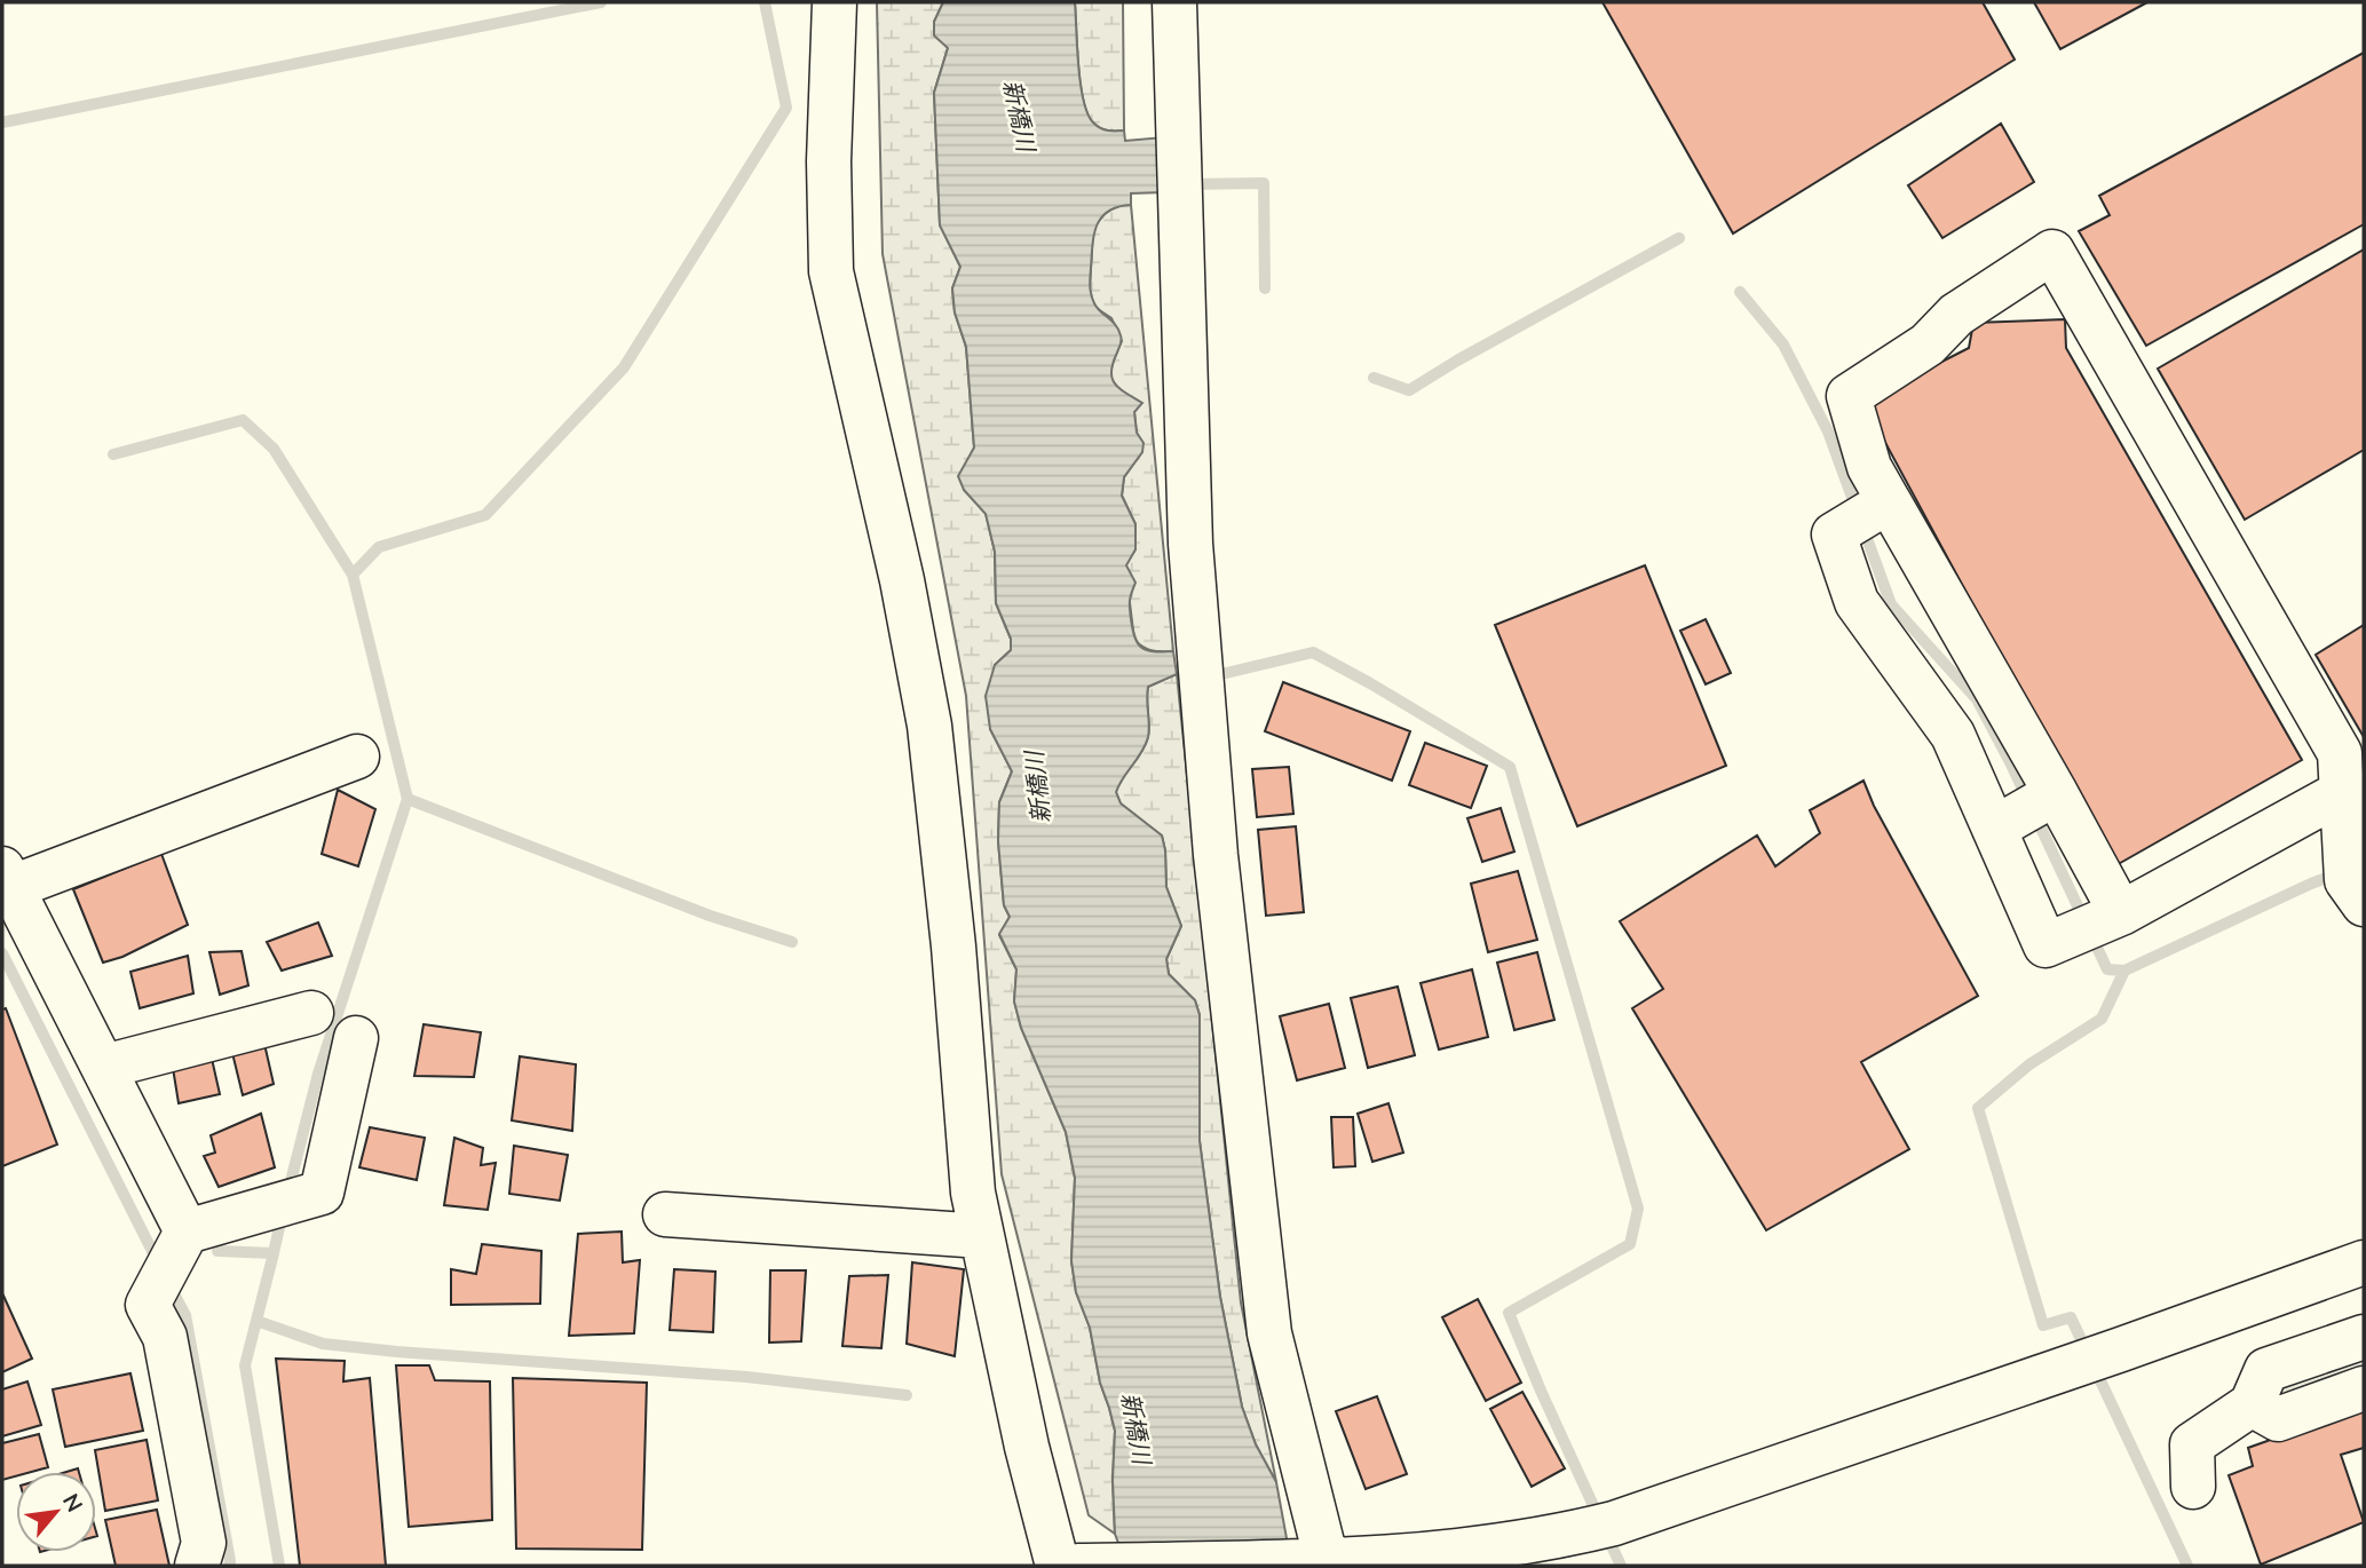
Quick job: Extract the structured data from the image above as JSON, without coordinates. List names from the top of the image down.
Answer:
{
  "water": ["新橋川"],
  "north": "top right"
}
